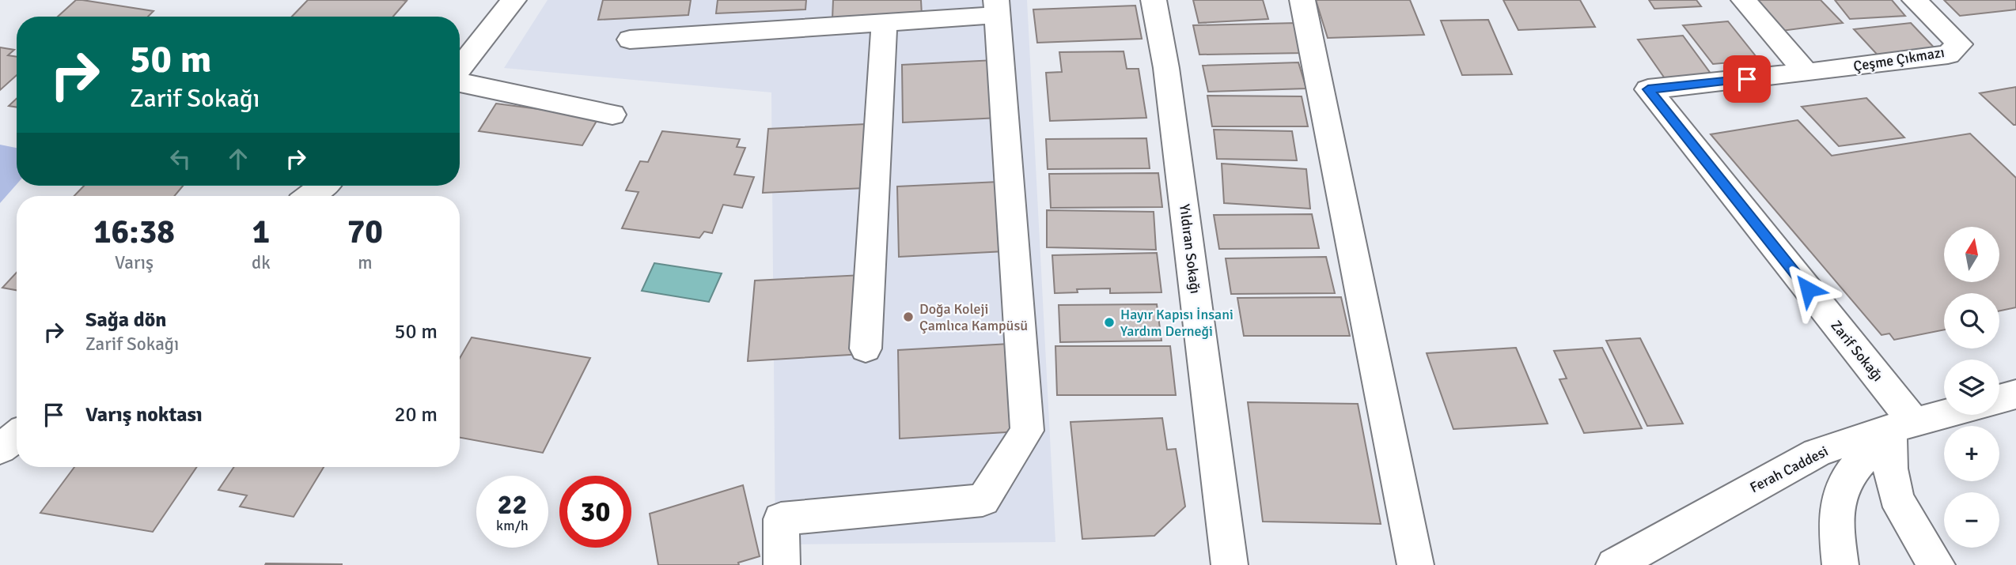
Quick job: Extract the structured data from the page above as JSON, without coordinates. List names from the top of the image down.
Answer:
{
  "streets": {
    "street": [
      "Çeşme Çıkmazı",
      "Yıldıran Sokağı",
      "Zarif Sokağı",
      "Ferah Caddesi"
    ]
  },
  "crossings": [
    ["Çeşme Çıkmazı", "Zarif Sokağı"],
    ["Zarif Sokağı", "Ferah Caddesi"]
  ],
  "places": ["Doğa Koleji Çamlıca Kampüsü", "Hayır Kapısı İnsani Yardım Derneği"],
  "north": "top",
  "page": {
    "turn": ["50 m", "Zarif Sokağı"],
    "eta": [
      "16:38",
      "Varış",
      "1",
      "dk",
      "70",
      "m"
    ],
    "map_buttons": ["+", "−"],
    "list": [
      {
        "name": "Sağa dön",
        "note": "Zarif Sokağı",
        "value": "50 m"
      },
      {
        "name": "Varış noktası",
        "value": "20 m"
      }
    ],
    "speed": "22 km/h",
    "limit": "30"
  }
}
